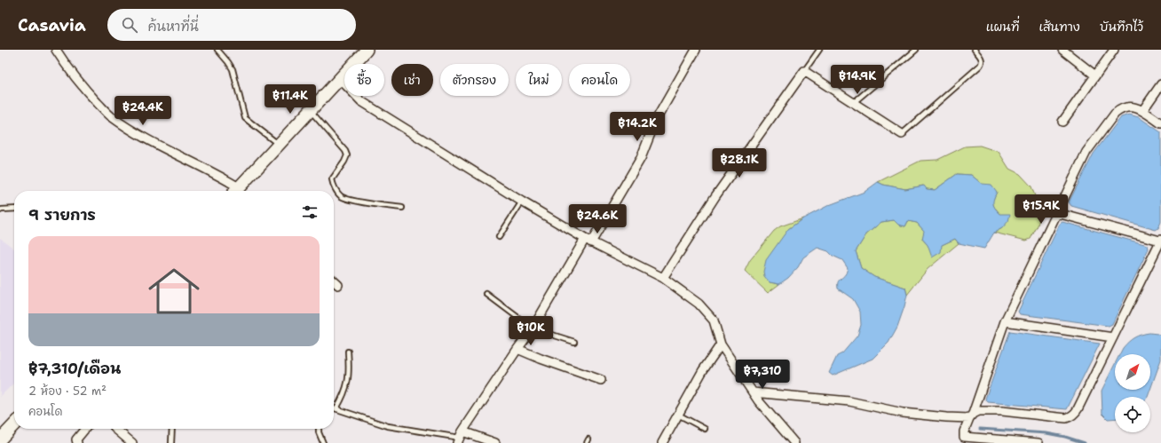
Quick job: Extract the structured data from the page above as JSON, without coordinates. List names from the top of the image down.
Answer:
{
  "north": "top right",
  "page": {
    "header": "Casavia",
    "search": "ค้นหาที่นี่",
    "nav": ["แผนที่", "เส้นทาง", "บันทึกไว้"],
    "chip": [
      "ซื้อ",
      "เช่า",
      "ตัวกรอง",
      "ใหม่",
      "คอนโด"
    ],
    "price": [
      "฿14.9K",
      "฿11.4K",
      "฿24.4K",
      "฿14.2K",
      "฿28.1K",
      "฿15.9K",
      "฿24.6K",
      "฿10K",
      "฿7,310"
    ],
    "heading": "9 รายการ",
    "list": [
      {
        "name": "฿7,310/เดือน",
        "note": "2 ห้อง · 52 m² · คอนโด"
      }
    ]
  }
}
